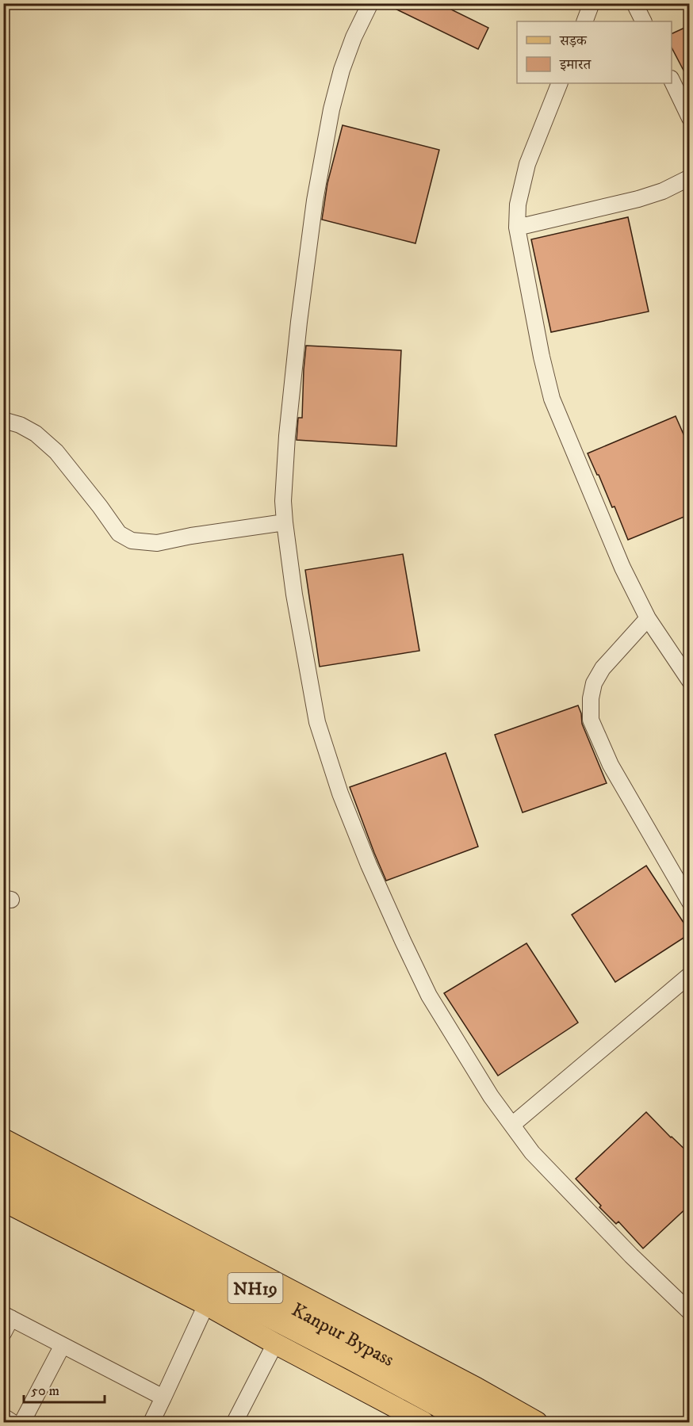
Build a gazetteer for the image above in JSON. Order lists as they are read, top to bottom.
{
  "streets": {
    "highway": ["NH19", "Kanpur Bypass"]
  },
  "legend": ["सड़क", "इमारत"],
  "scale_bar": "50 m"
}
